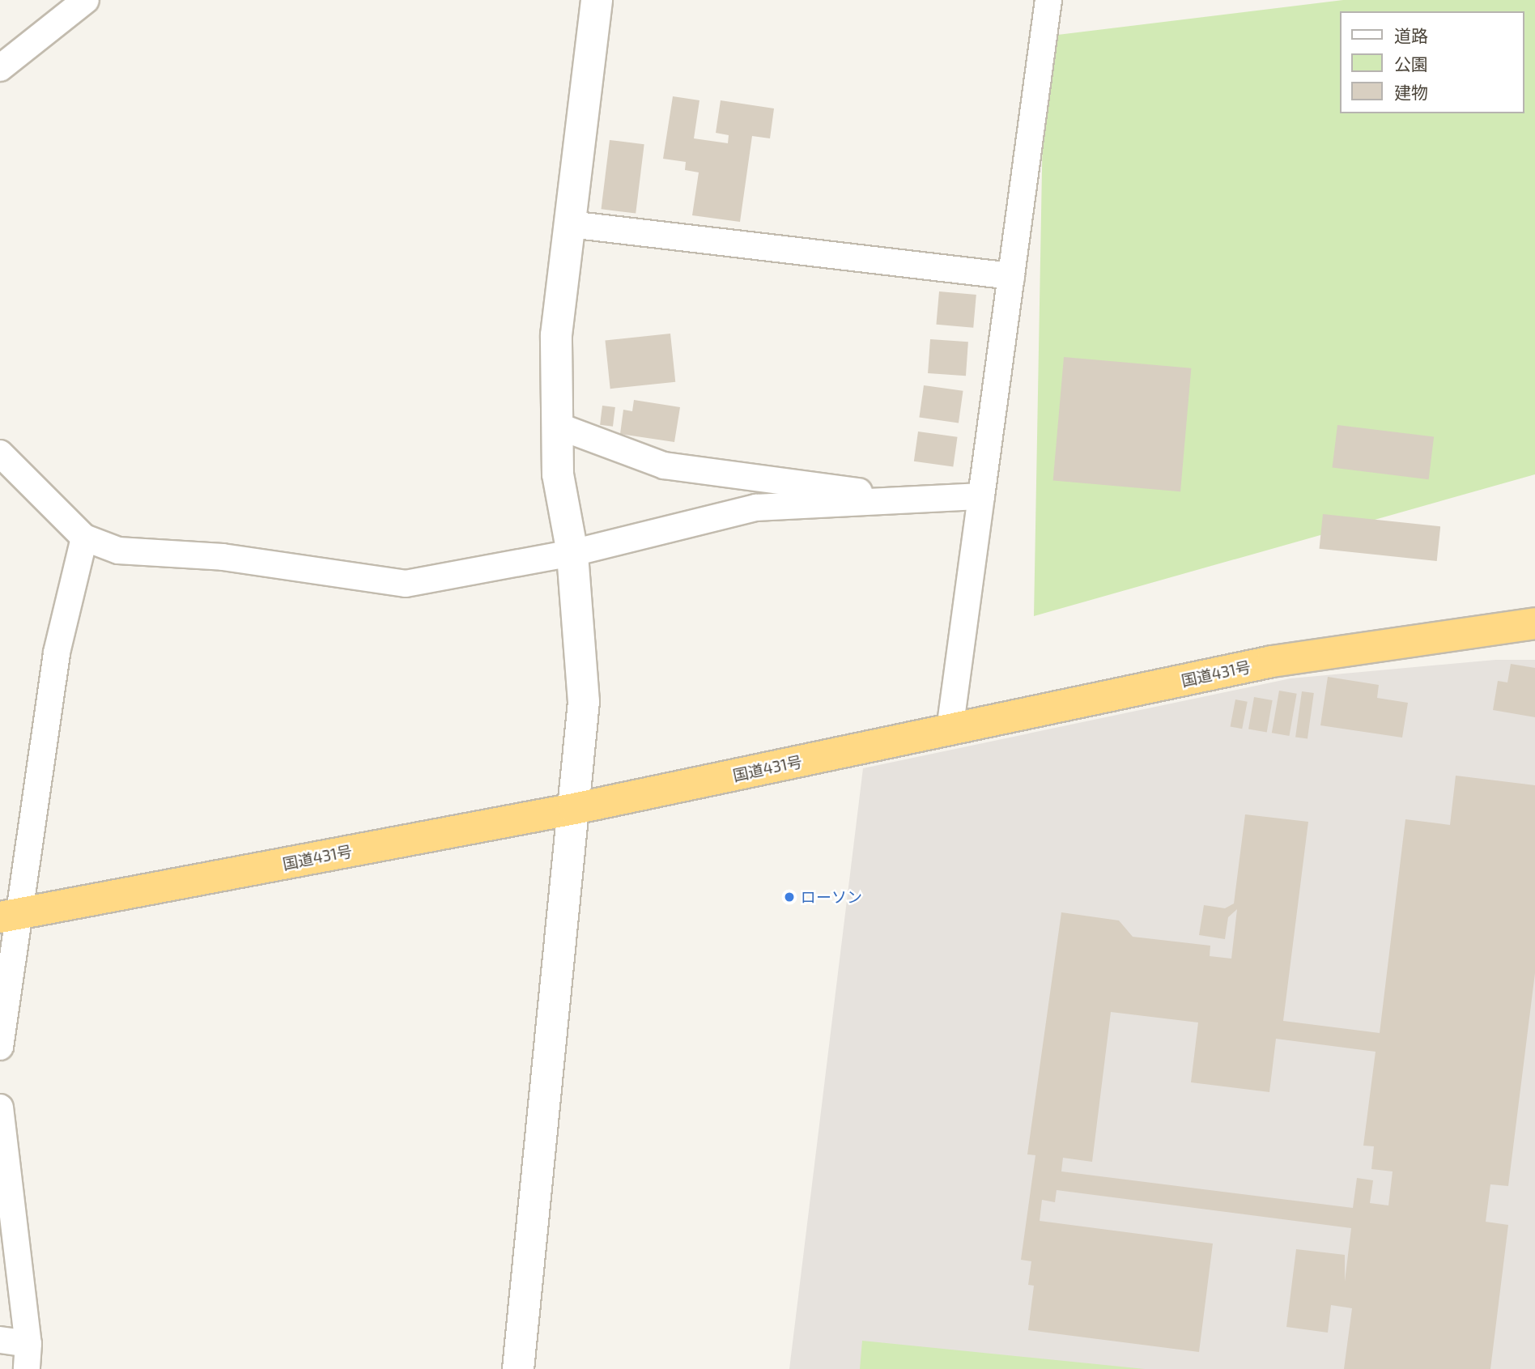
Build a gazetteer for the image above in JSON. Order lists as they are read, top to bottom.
{
  "streets": {
    "highway": ["国道431号"]
  },
  "places": ["ローソン"],
  "legend": ["道路", "公園", "建物"]
}
